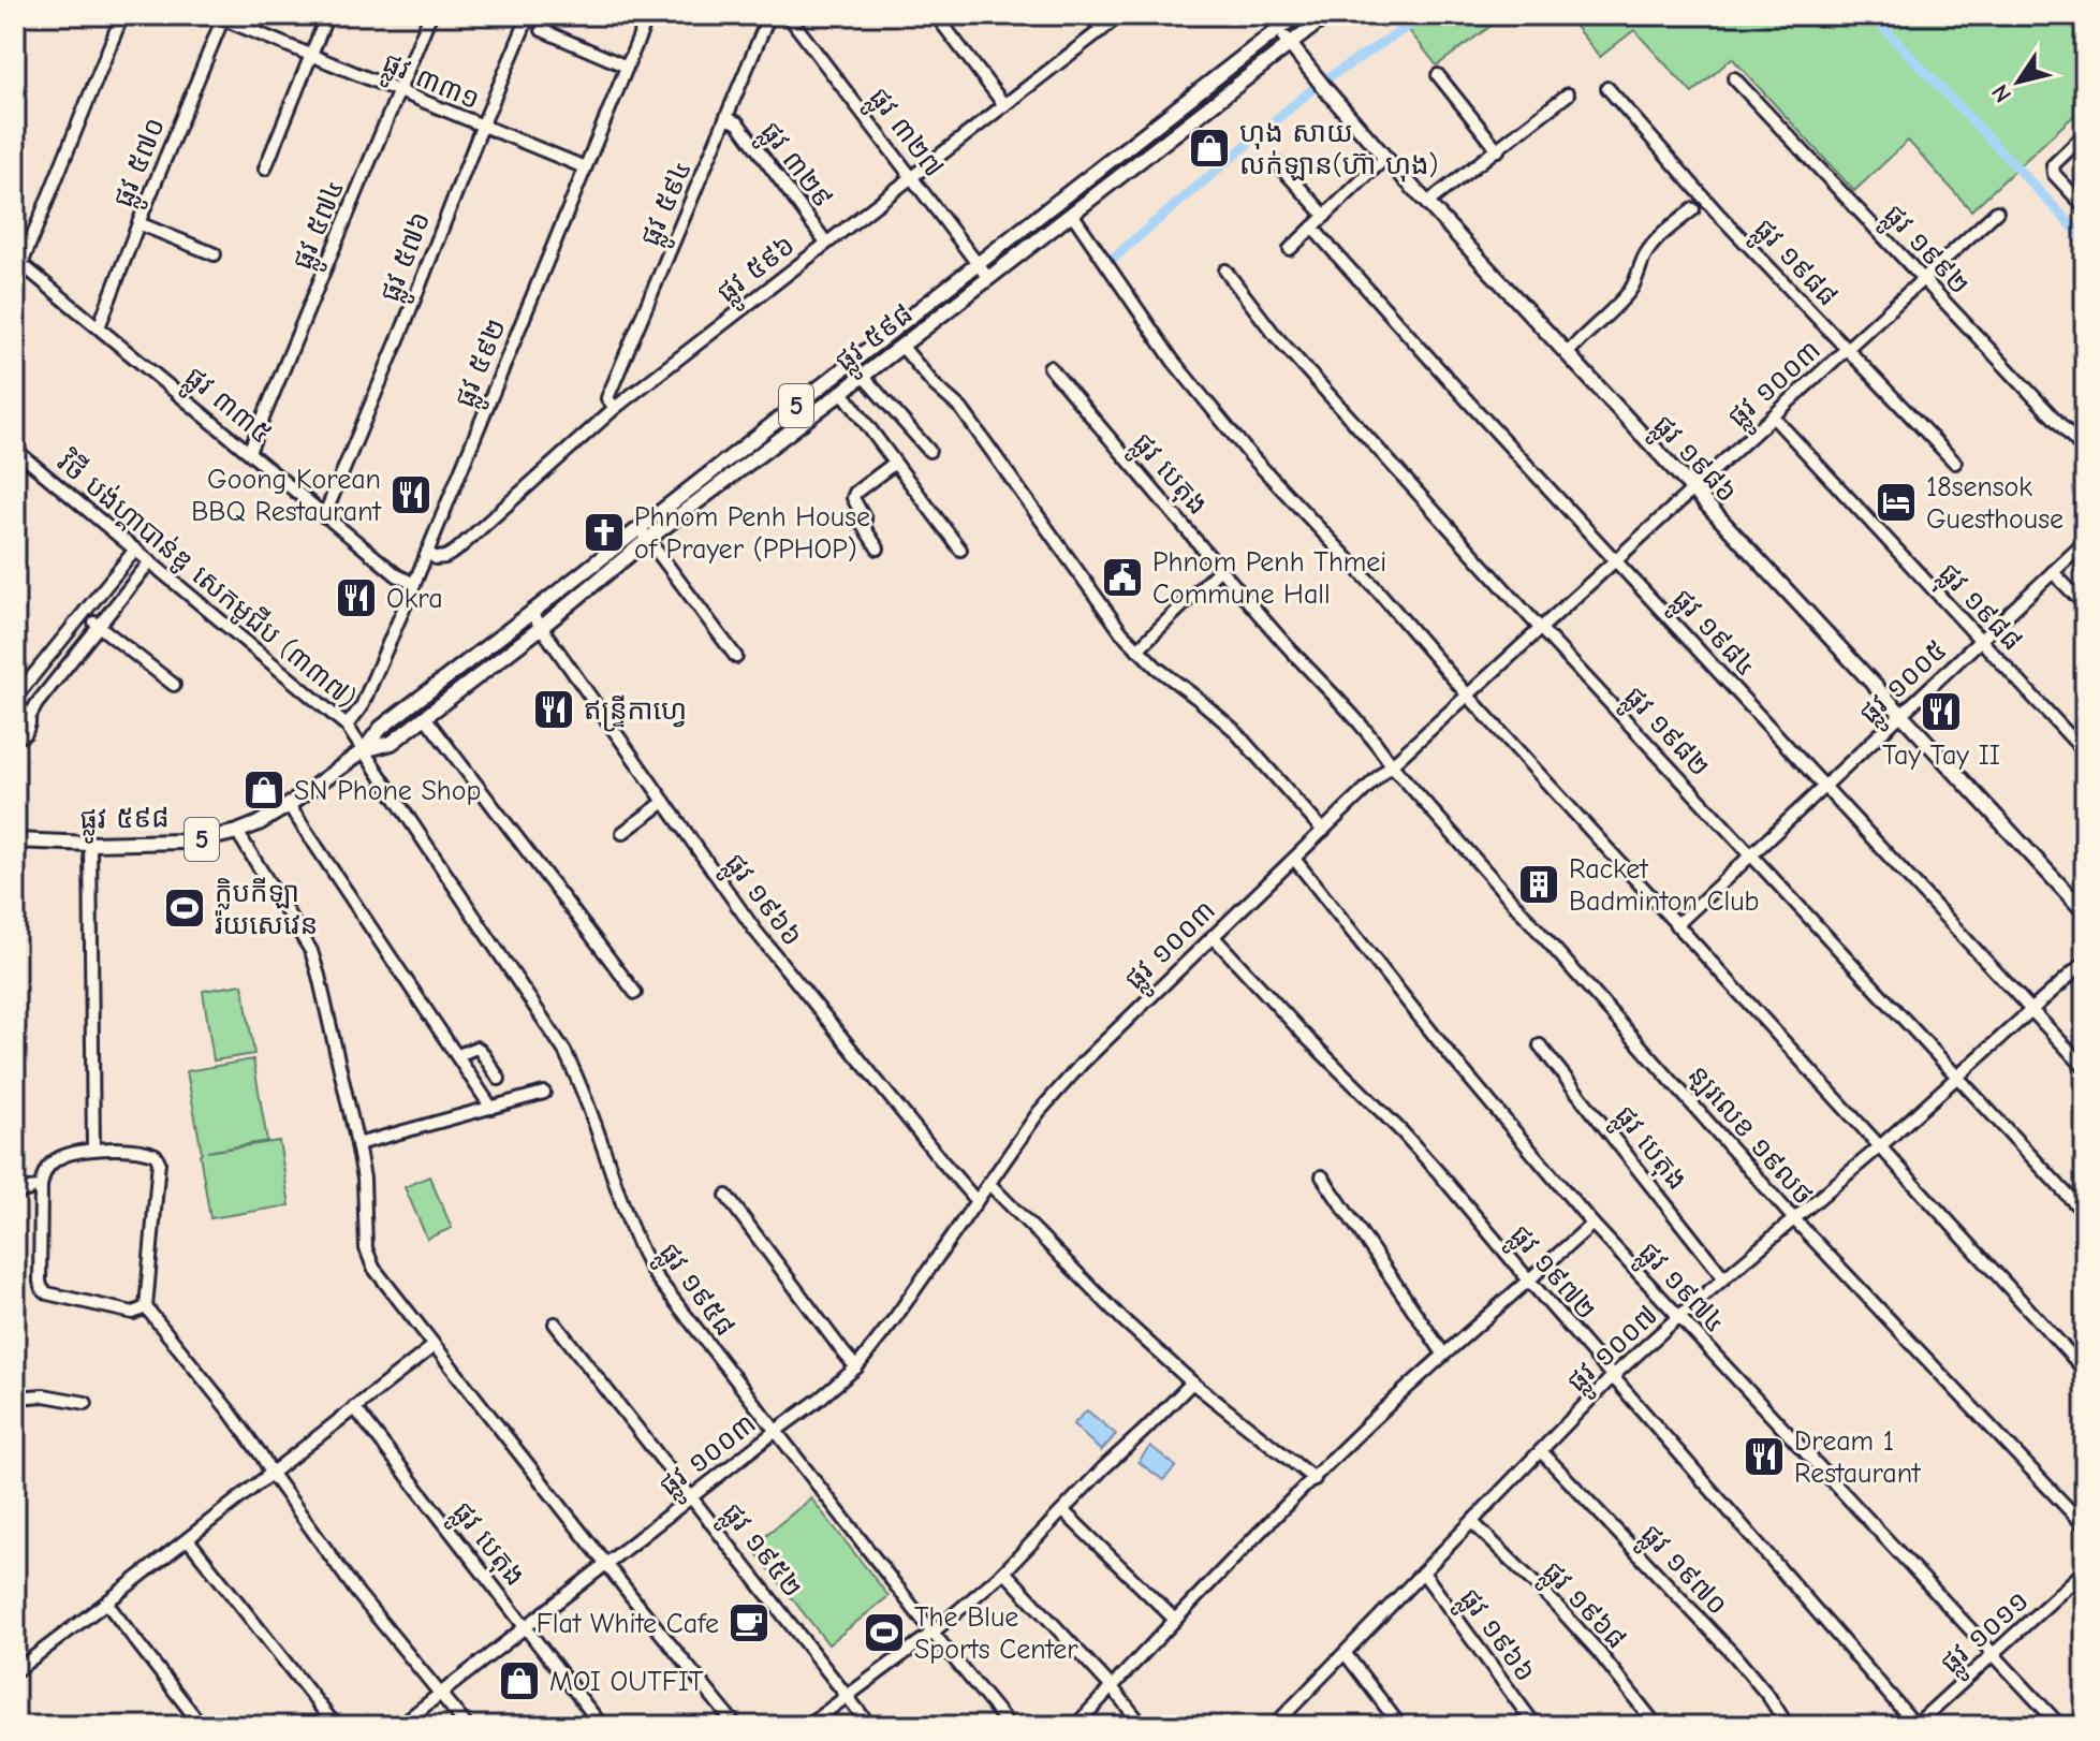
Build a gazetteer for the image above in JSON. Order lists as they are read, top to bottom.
{
  "streets": {
    "main road": ["ផ្លូវ ៥៩៨", "5", "ផ្លូវ ១៩៨៦"],
    "street": [
      "ផ្លូវ ៣៣១",
      "ផ្លូវ ៣២៧",
      "ផ្លូវ ៥៧០",
      "ផ្លូវ ៣២៩",
      "ផ្លូវ ៥៩៤",
      "ផ្លូវ ៥៧៤",
      "ផ្លូវ ១៩៩២",
      "ផ្លូវ ៥៧៦",
      "ផ្លូវ ១៩៨៨",
      "ផ្លូវ ៥៩៦",
      "ផ្លូវ ៥៩២",
      "ផ្លូវ ១០០៣",
      "ផ្លូវ ៣៣៥",
      "ផ្លូវ បេតុង",
      "វិថី បង់ហ្គាបាន់ឌូ សេកមូជីប (៣៣៧)",
      "ផ្លុវ ១៩៨៨",
      "ផ្លូវ ១៩៨៤",
      "ផ្លូវ ១០០៥",
      "ផ្លូវ ១៩៨២",
      "ផ្លូវ ១៩៦៦",
      "ន្ឡរលេខ ១៩លថ",
      "ផ្លូវ ១៩៧២",
      "ផ្លូវ ១៩៧៤",
      "ផ្លូវ ១៩៥៨",
      "ផ្លូវ ១០០៧",
      "ផ្លូវ ១៩៥២",
      "ផ្លូវ ១៩៧០",
      "ផ្លូវ ១៩៦៨",
      "ផ្លូវ ១០១១"
    ]
  },
  "crossings": [
    ["ផ្លូវ ៣៣១", "ផ្លូវ ៥៧០"],
    ["ផ្លូវ ៣៣១", "ផ្លូវ ៥៧៤"],
    ["ផ្លូវ ៣៣១", "ផ្លូវ ៥៧៦"],
    ["ផ្លូវ ៣៣១", "ផ្លូវ ៥៩២"],
    ["ផ្លូវ ៣២៧", "ផ្លូវ ៥៩៦"],
    ["ផ្លូវ ៣២៧", "ផ្លូវ ៥៩៨"],
    ["ផ្លូវ ៥៧០", "ផ្លូវ ៣៣៥"],
    ["ផ្លូវ ៣២៩", "ផ្លូវ ៥៩៤"],
    ["ផ្លូវ ៣២៩", "ផ្លូវ ៥៩៦"],
    ["ផ្លូវ ៥៩៤", "ផ្លូវ ៥៩៦"],
    ["ផ្លូវ ៥៧៤", "ផ្លូវ ៣៣៥"],
    ["ផ្លូវ ១៩៩២", "ផ្លូវ ១០០៣"],
    ["ផ្លូវ ៥៧៦", "ផ្លូវ ៣៣៥"],
    ["ផ្លូវ ១៩៨៨", "ផ្លូវ ១០០៣"],
    ["ផ្លូវ ៥៩៦", "ផ្លូវ ៥៩២"],
    ["ផ្លូវ ៥៩៨", "ផ្លូវ ១៩៨៦"],
    ["ផ្លូវ ៥៩៨", "វិថី បង់ហ្គាបាន់ឌូ សេកមូជីប (៣៣៧)"],
    ["ផ្លូវ ៥៩៨", "ផ្លូវ ១៩៦៦"],
    ["ផ្លូវ ៥៩៨", "ផ្លូវ ១៩៥៨"],
    ["ផ្លូវ ៥៩២", "ផ្លូវ ៣៣៥"],
    ["ផ្លូវ ៥៩២", "វិថី បង់ហ្គាបាន់ឌូ សេកមូជីប (៣៣៧)"],
    ["ផ្លូវ ១០០៣", "ផ្លូវ ១៩៨៦"],
    ["ផ្លូវ ១០០៣", "ផ្លូវ បេតុង"],
    ["ផ្លូវ ១០០៣", "ផ្លុវ ១៩៨៨"],
    ["ផ្លូវ ១០០៣", "ផ្លូវ ១៩៨៤"],
    ["ផ្លូវ ១០០៣", "ផ្លូវ ១៩៨២"],
    ["ផ្លូវ ១០០៣", "ផ្លូវ ១៩៦៦"],
    ["ផ្លូវ ១០០៣", "ន្ឡរលេខ ១៩លថ"],
    ["ផ្លូវ ១០០៣", "ផ្លូវ ១៩៧២"],
    ["ផ្លូវ ១០០៣", "ផ្លូវ ១៩៧៤"],
    ["ផ្លូវ ១០០៣", "ផ្លូវ ១៩៥៨"],
    ["ផ្លូវ ១០០៣", "ផ្លូវ ១៩៥២"],
    ["ផ្លូវ ១៩៨៦", "ផ្លូវ ១០០៥"],
    ["ផ្លូវ បេតុង", "ន្ឡរលេខ ១៩លថ"],
    ["ផ្លូវ បេតុង", "ផ្លូវ ១០០៧"],
    ["វិថី បង់ហ្គាបាន់ឌូ សេកមូជីប (៣៣៧)", "ផ្លូវ ១៩៥៨"],
    ["ផ្លុវ ១៩៨៨", "ផ្លូវ ១០០៥"],
    ["ផ្លូវ ១៩៨៤", "ផ្លូវ ១០០៥"],
    ["ផ្លូវ ១៩៨៤", "ផ្លូវ ១០០៧"],
    ["ផ្លូវ ១០០៥", "ផ្លូវ ១៩៨២"],
    ["ផ្លូវ ១៩៨២", "ផ្លូវ ១០០៧"],
    ["ផ្លូវ ១៩៦៦", "ផ្លូវ ១០០៧"],
    ["ន្ឡរលេខ ១៩លថ", "ផ្លូវ ១០០៧"],
    ["ផ្លូវ ១៩៧២", "ផ្លូវ ១០០៧"],
    ["ផ្លូវ ១៩៧២", "ផ្លូវ ១០១១"],
    ["ផ្លូវ ១៩៧៤", "ផ្លូវ ១០០៧"],
    ["ផ្លូវ ១៩៧៤", "ផ្លូវ ១០១១"],
    ["ផ្លូវ ១០០៧", "ផ្លូវ ១៩៧០"],
    ["ផ្លូវ ១០០៧", "ផ្លូវ ១៩៦៨"]
  ],
  "places": {
    "shop": ["ហុង សាយ លក់ឡាន(ហ៊ា ហុង)", "SN Phone Shop", "MOI OUTFIT"],
    "restaurant": [
      "Goong Korean BBQ Restaurant",
      "Okra",
      "ឥន្ទ្រីកាហ្វេ",
      "Tay Tay II",
      "Dream 1 Restaurant"
    ],
    "hotel": ["18sensok Guesthouse"],
    "church": ["Phnom Penh House of Prayer (PPHOP)"],
    "public building": ["Phnom Penh Thmei Commune Hall"],
    "building": ["Racket Badminton Club"],
    "sports": ["ក្លិបកីឡា រ៉យសេវេន", "The Blue Sports Center"],
    "cafe": ["Flat White Cafe"]
  },
  "north": "bottom left"
}
